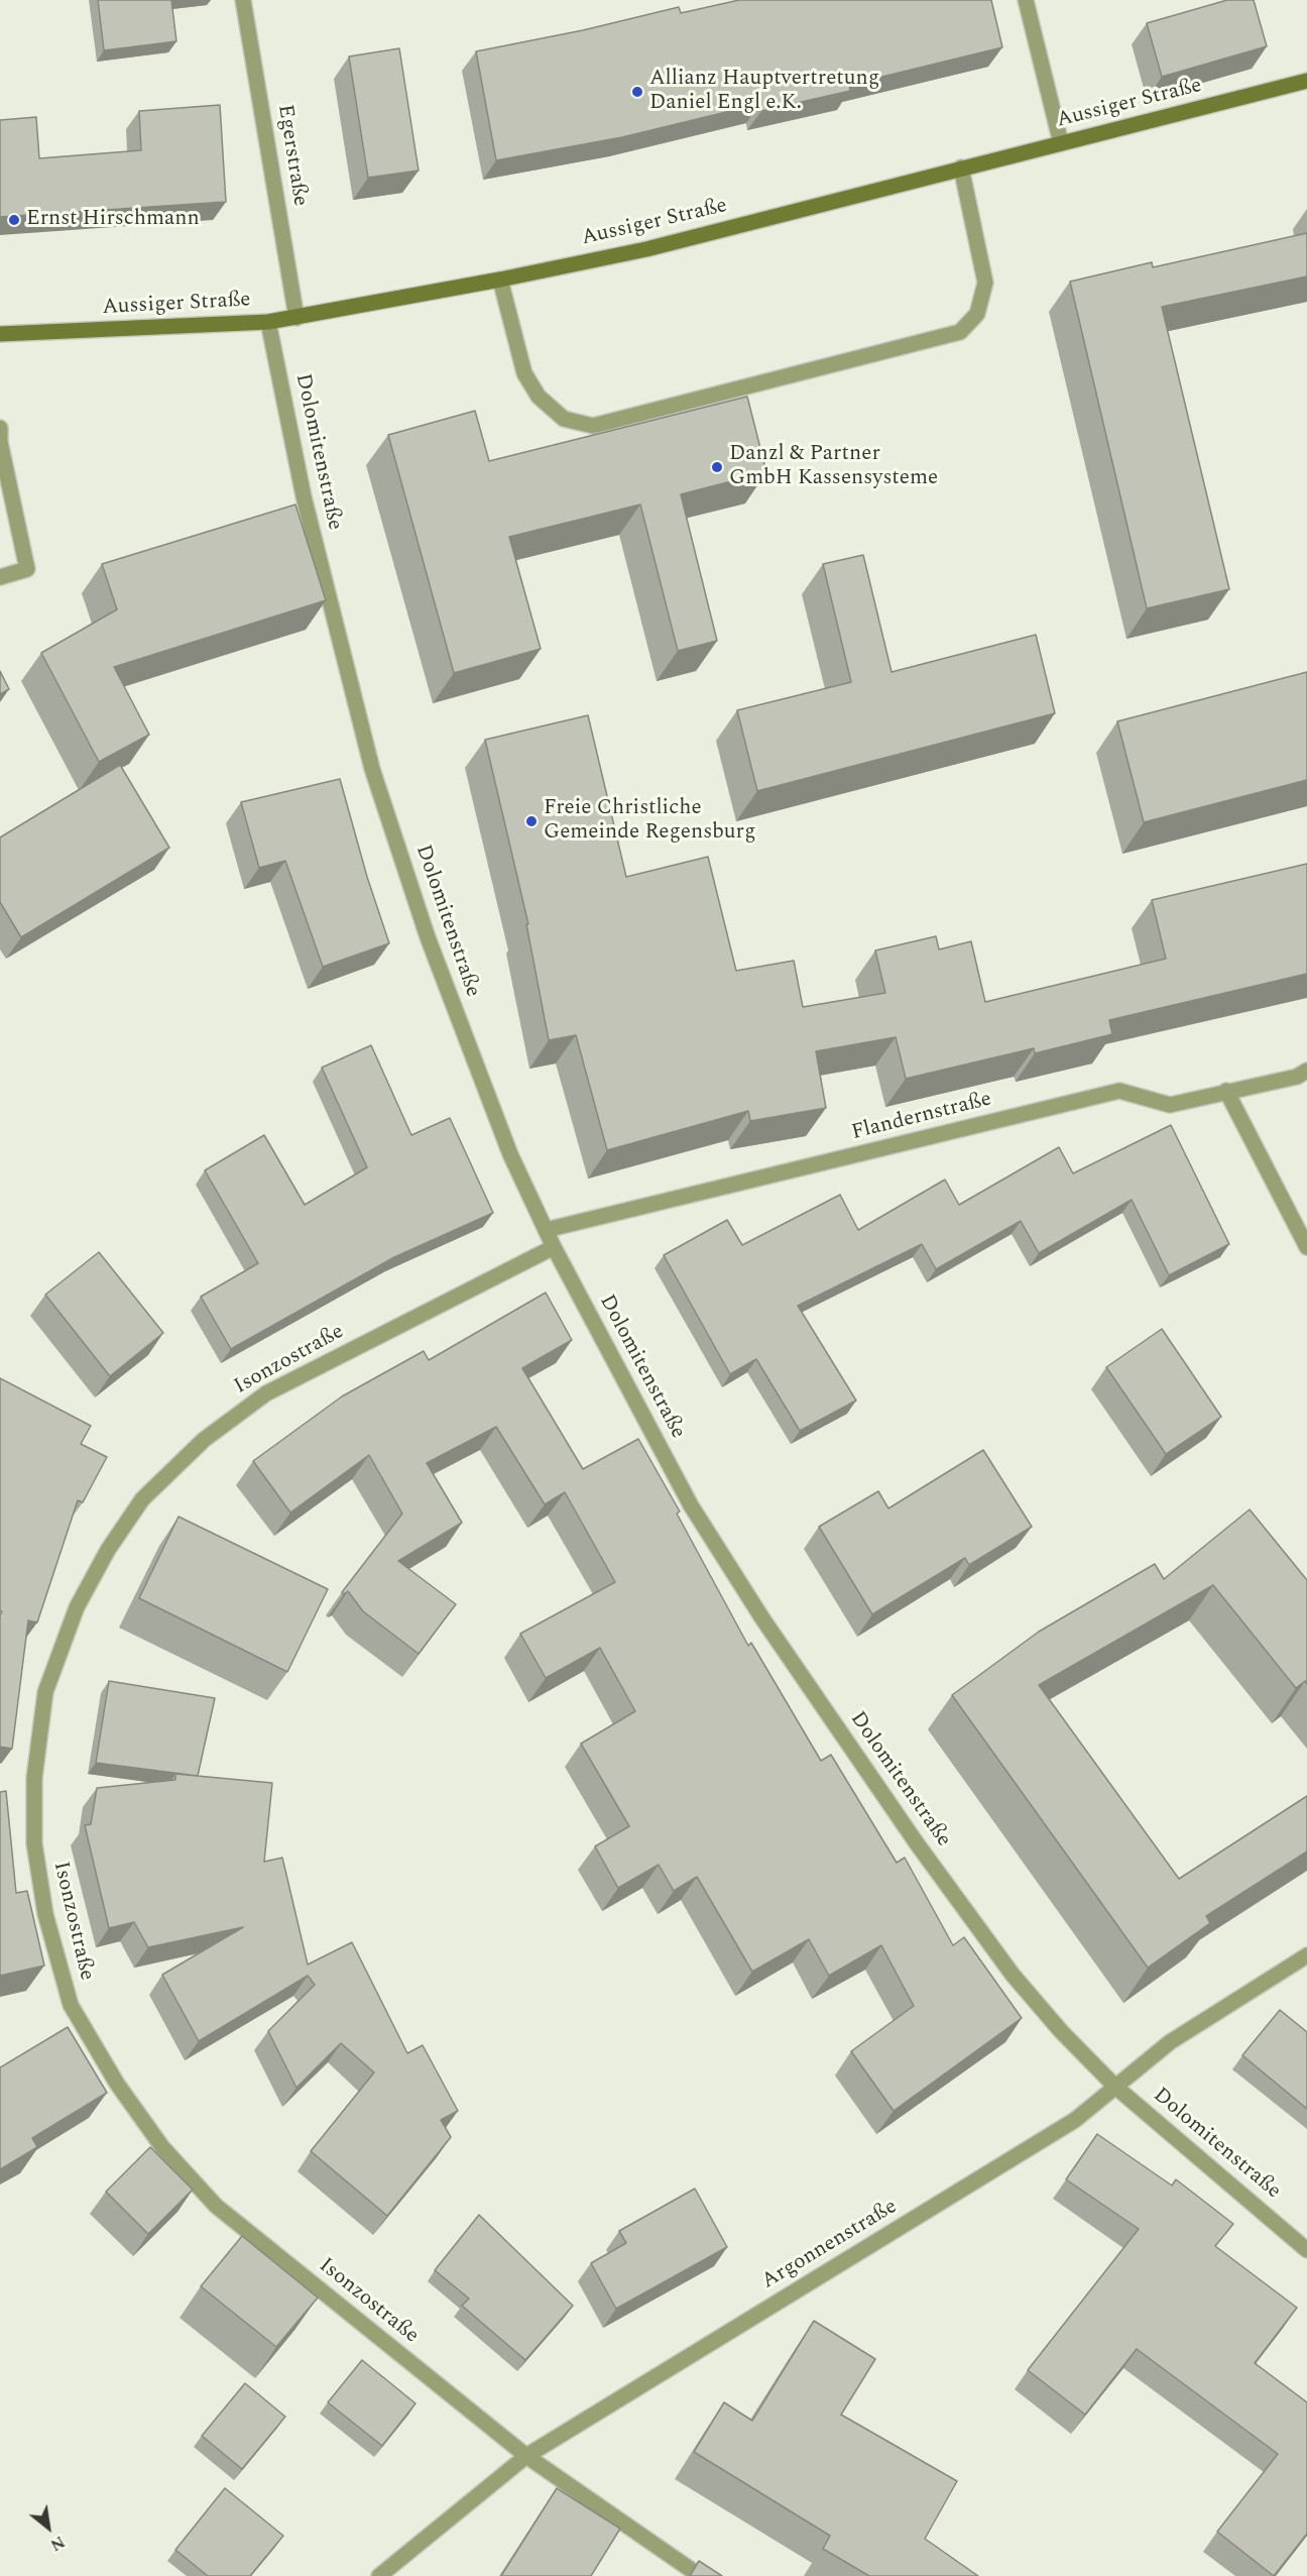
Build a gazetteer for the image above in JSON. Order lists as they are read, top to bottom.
{
  "streets": {
    "street": [
      "Aussiger Straße",
      "Egerstraße",
      "Dolomitenstraße",
      "Flandernstraße",
      "Isonzostraße",
      "Argonnenstraße"
    ]
  },
  "crossings": [
    ["Aussiger Straße", "Egerstraße"],
    ["Aussiger Straße", "Dolomitenstraße"],
    ["Dolomitenstraße", "Flandernstraße"],
    ["Dolomitenstraße", "Isonzostraße"],
    ["Dolomitenstraße", "Argonnenstraße"],
    ["Isonzostraße", "Argonnenstraße"]
  ],
  "places": [
    "Allianz Hauptvertretung Daniel Engl e.K.",
    "Ernst Hirschmann",
    "Danzl & Partner GmbH Kassensysteme",
    "Freie Christliche Gemeinde Regensburg"
  ],
  "north": "bottom right"
}
